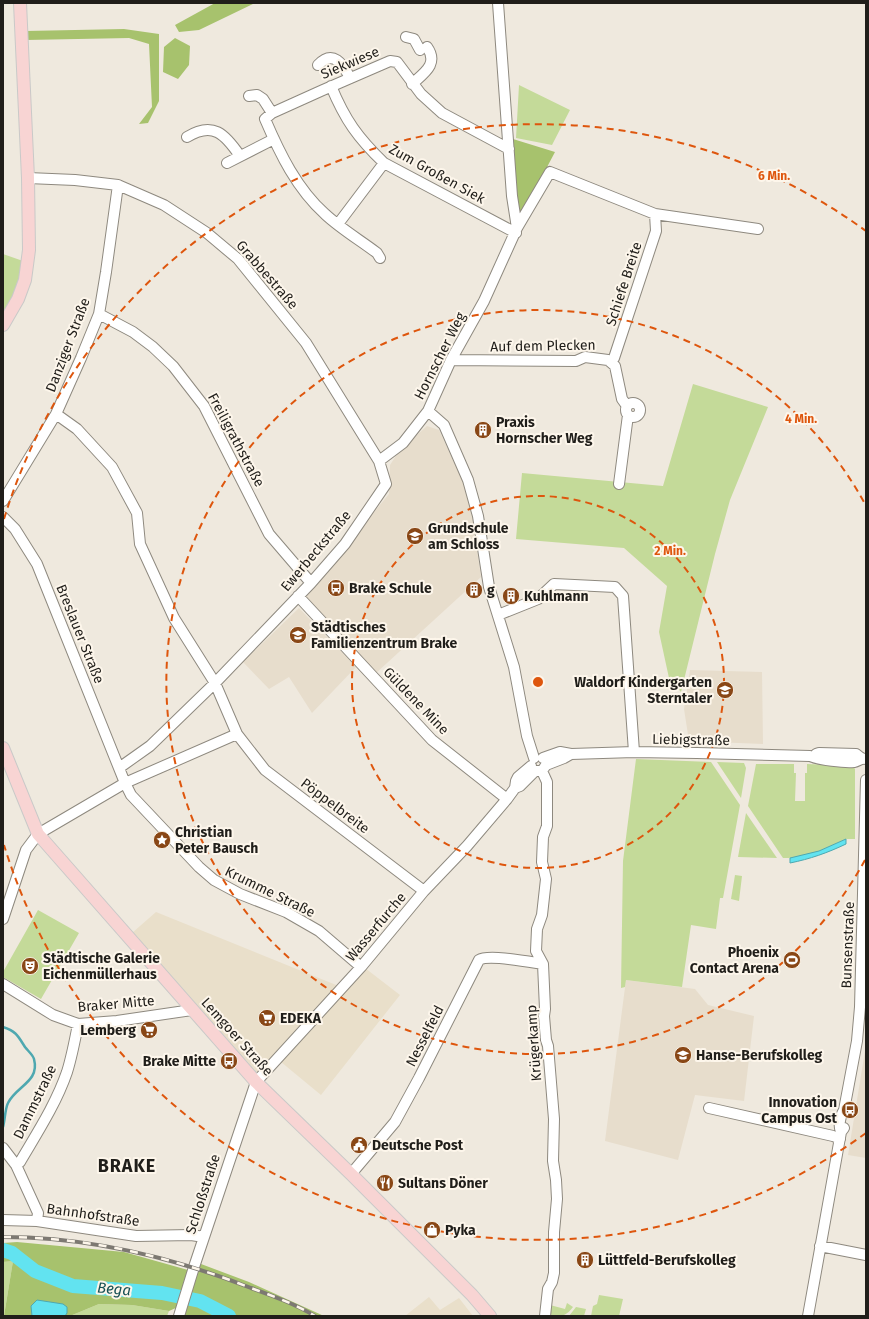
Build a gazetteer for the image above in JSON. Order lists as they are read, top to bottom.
{
  "streets": {
    "main road": ["Lemgoer Straße"],
    "street": [
      "Siekwiese",
      "Zum Großen Siek",
      "Grabbestraße",
      "Schiefe Breite",
      "Danziger Straße",
      "Auf dem Plecken",
      "Hornscher Weg",
      "Freiligrathstraße",
      "Ewerbeckstraße",
      "Breslauer Straße",
      "Güldene Mine",
      "Liebigstraße",
      "Pöppelbreite",
      "Krumme Straße",
      "Wasserfurche",
      "Bunsenstraße",
      "Braker Mitte",
      "Nesselfeld",
      "Krügerkamp",
      "Dammstraße",
      "Schloßstraße",
      "Bahnhofstraße"
    ]
  },
  "crossings": [
    ["Siekwiese", "Zum Großen Siek"],
    ["Zum Großen Siek", "Hornscher Weg"],
    ["Grabbestraße", "Danziger Straße"],
    ["Grabbestraße", "Ewerbeckstraße"],
    ["Schiefe Breite", "Auf dem Plecken"],
    ["Schiefe Breite", "Hornscher Weg"],
    ["Danziger Straße", "Freiligrathstraße"],
    ["Auf dem Plecken", "Hornscher Weg"],
    ["Hornscher Weg", "Liebigstraße"],
    ["Hornscher Weg", "Wasserfurche"],
    ["Hornscher Weg", "Krügerkamp"],
    ["Freiligrathstraße", "Ewerbeckstraße"],
    ["Ewerbeckstraße", "Breslauer Straße"],
    ["Ewerbeckstraße", "Güldene Mine"],
    ["Güldene Mine", "Wasserfurche"],
    ["Liebigstraße", "Wasserfurche"],
    ["Liebigstraße", "Krügerkamp"],
    ["Pöppelbreite", "Wasserfurche"],
    ["Krumme Straße", "Wasserfurche"],
    ["Wasserfurche", "Lemgoer Straße"],
    ["Wasserfurche", "Krügerkamp"],
    ["Wasserfurche", "Schloßstraße"],
    ["Braker Mitte", "Lemgoer Straße"],
    ["Braker Mitte", "Dammstraße"],
    ["Nesselfeld", "Lemgoer Straße"],
    ["Nesselfeld", "Krügerkamp"],
    ["Lemgoer Straße", "Schloßstraße"],
    ["Dammstraße", "Bahnhofstraße"],
    ["Schloßstraße", "Bahnhofstraße"]
  ],
  "districts": ["BRAKE"],
  "water": ["Bega"],
  "places": {
    "building": [
      "Praxis Hornscher Weg",
      "g",
      "Kuhlmann",
      "Lüttfeld-Berufskolleg"
    ],
    "school or university": [
      "Grundschule am Schloss",
      "Städtisches Familienzentrum Brake",
      "Waldorf Kindergarten Sterntaler",
      "Hanse-Berufskolleg"
    ],
    "bus stop": ["Brake Schule", "Brake Mitte", "Innovation Campus Ost"],
    "place": ["Christian Peter Bausch"],
    "sports": ["Phoenix Contact Arena"],
    "theatre": ["Städtische Galerie Eichenmüllerhaus"],
    "supermarket": ["EDEKA", "Lemberg"],
    "public building": ["Deutsche Post"],
    "restaurant": ["Sultans Döner"],
    "shop": ["Pyka"]
  },
  "rings": ["6 Min.", "4 Min.", "2 Min."]
}
